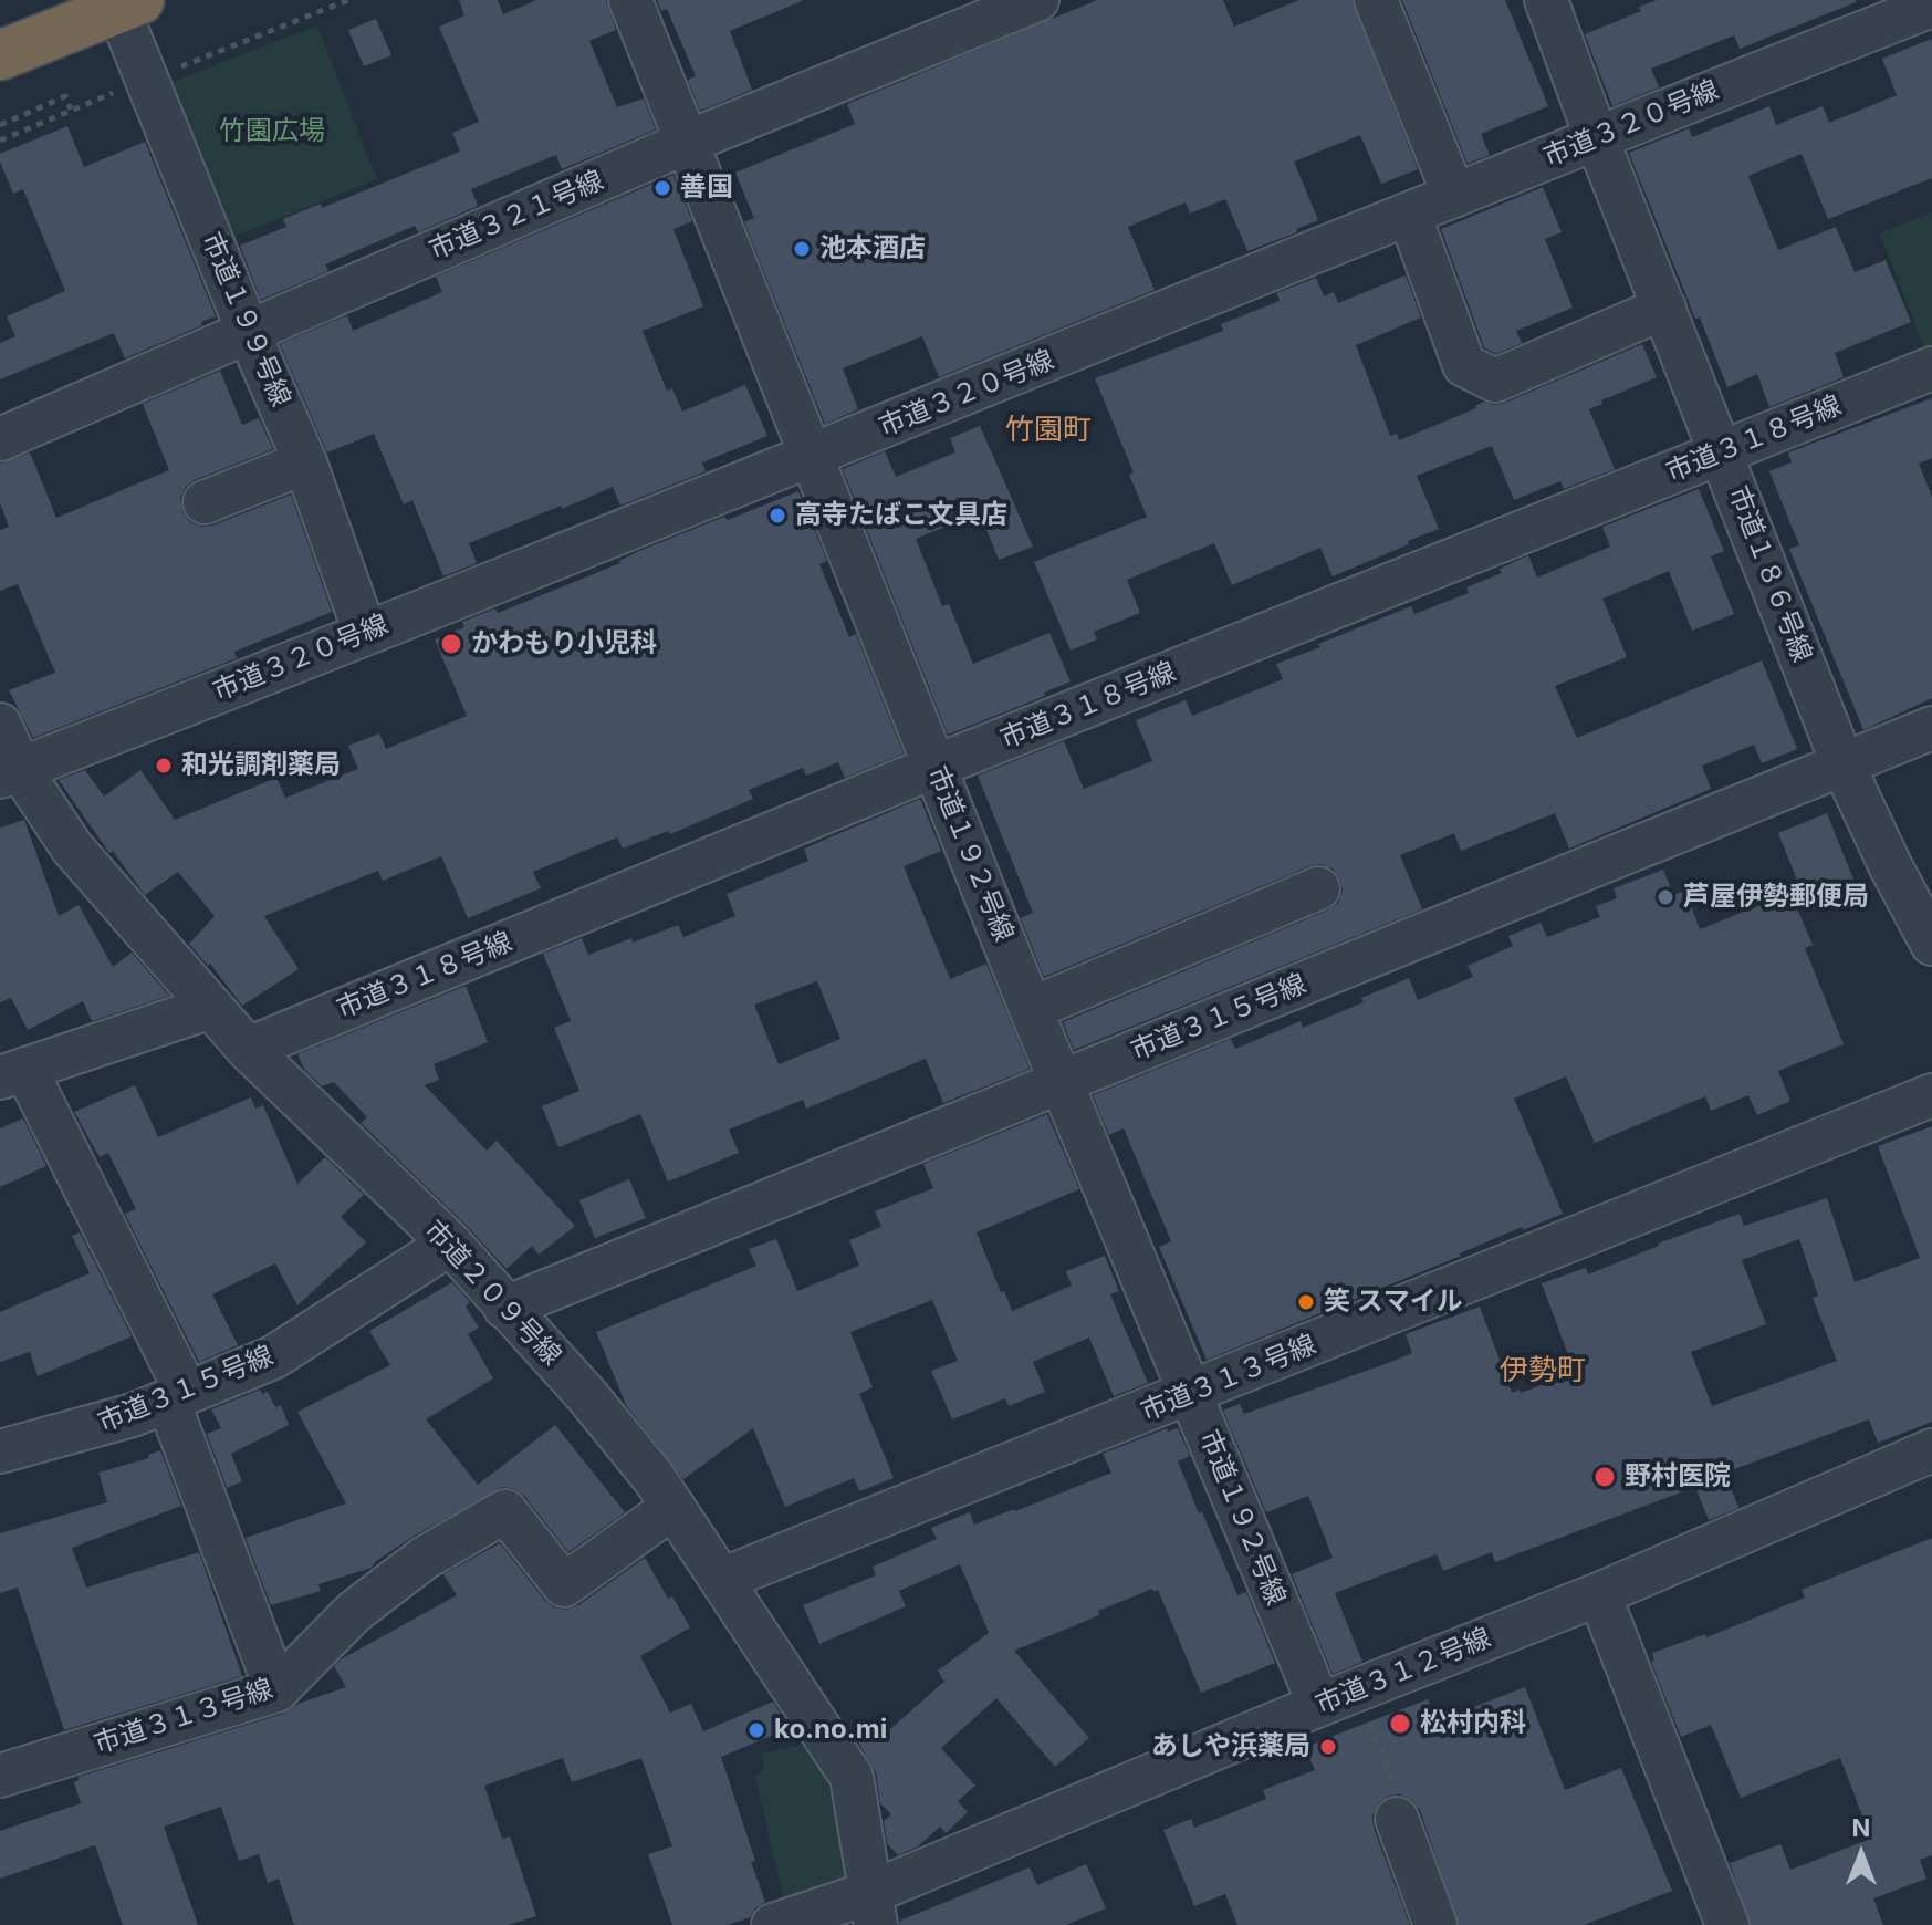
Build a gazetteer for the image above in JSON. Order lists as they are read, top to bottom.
{
  "streets": {
    "street": [
      "市道３２０号線",
      "市道３２１号線",
      "市道１９９号線",
      "市道３１８号線",
      "市道１８６号線",
      "市道１９２号線",
      "市道３１５号線",
      "市道２０９号線",
      "市道３１３号線",
      "市道３１２号線"
    ]
  },
  "crossings": [
    ["市道３２０号線", "市道１９９号線"],
    ["市道３２０号線", "市道１８６号線"],
    ["市道３２０号線", "市道１９２号線"],
    ["市道３２０号線", "市道２０９号線"],
    ["市道３２１号線", "市道１９９号線"],
    ["市道３２１号線", "市道１９２号線"],
    ["市道３１８号線", "市道１８６号線"],
    ["市道３１８号線", "市道１９２号線"],
    ["市道３１８号線", "市道２０９号線"],
    ["市道１８６号線", "市道３１５号線"],
    ["市道１９２号線", "市道３１５号線"],
    ["市道１９２号線", "市道３１３号線"],
    ["市道１９２号線", "市道３１２号線"],
    ["市道３１５号線", "市道２０９号線"],
    ["市道２０９号線", "市道３１３号線"],
    ["市道２０９号線", "市道３１２号線"]
  ],
  "districts": ["竹園町", "伊勢町"],
  "parks": ["竹園広場"],
  "places": [
    "善国",
    "池本酒店",
    "高寺たばこ文具店",
    "かわもり小児科",
    "和光調剤薬局",
    "芦屋伊勢郵便局",
    "笑 スマイル",
    "野村医院",
    "松村内科",
    "ko.no.mi",
    "あしや浜薬局"
  ],
  "north": "top"
}
